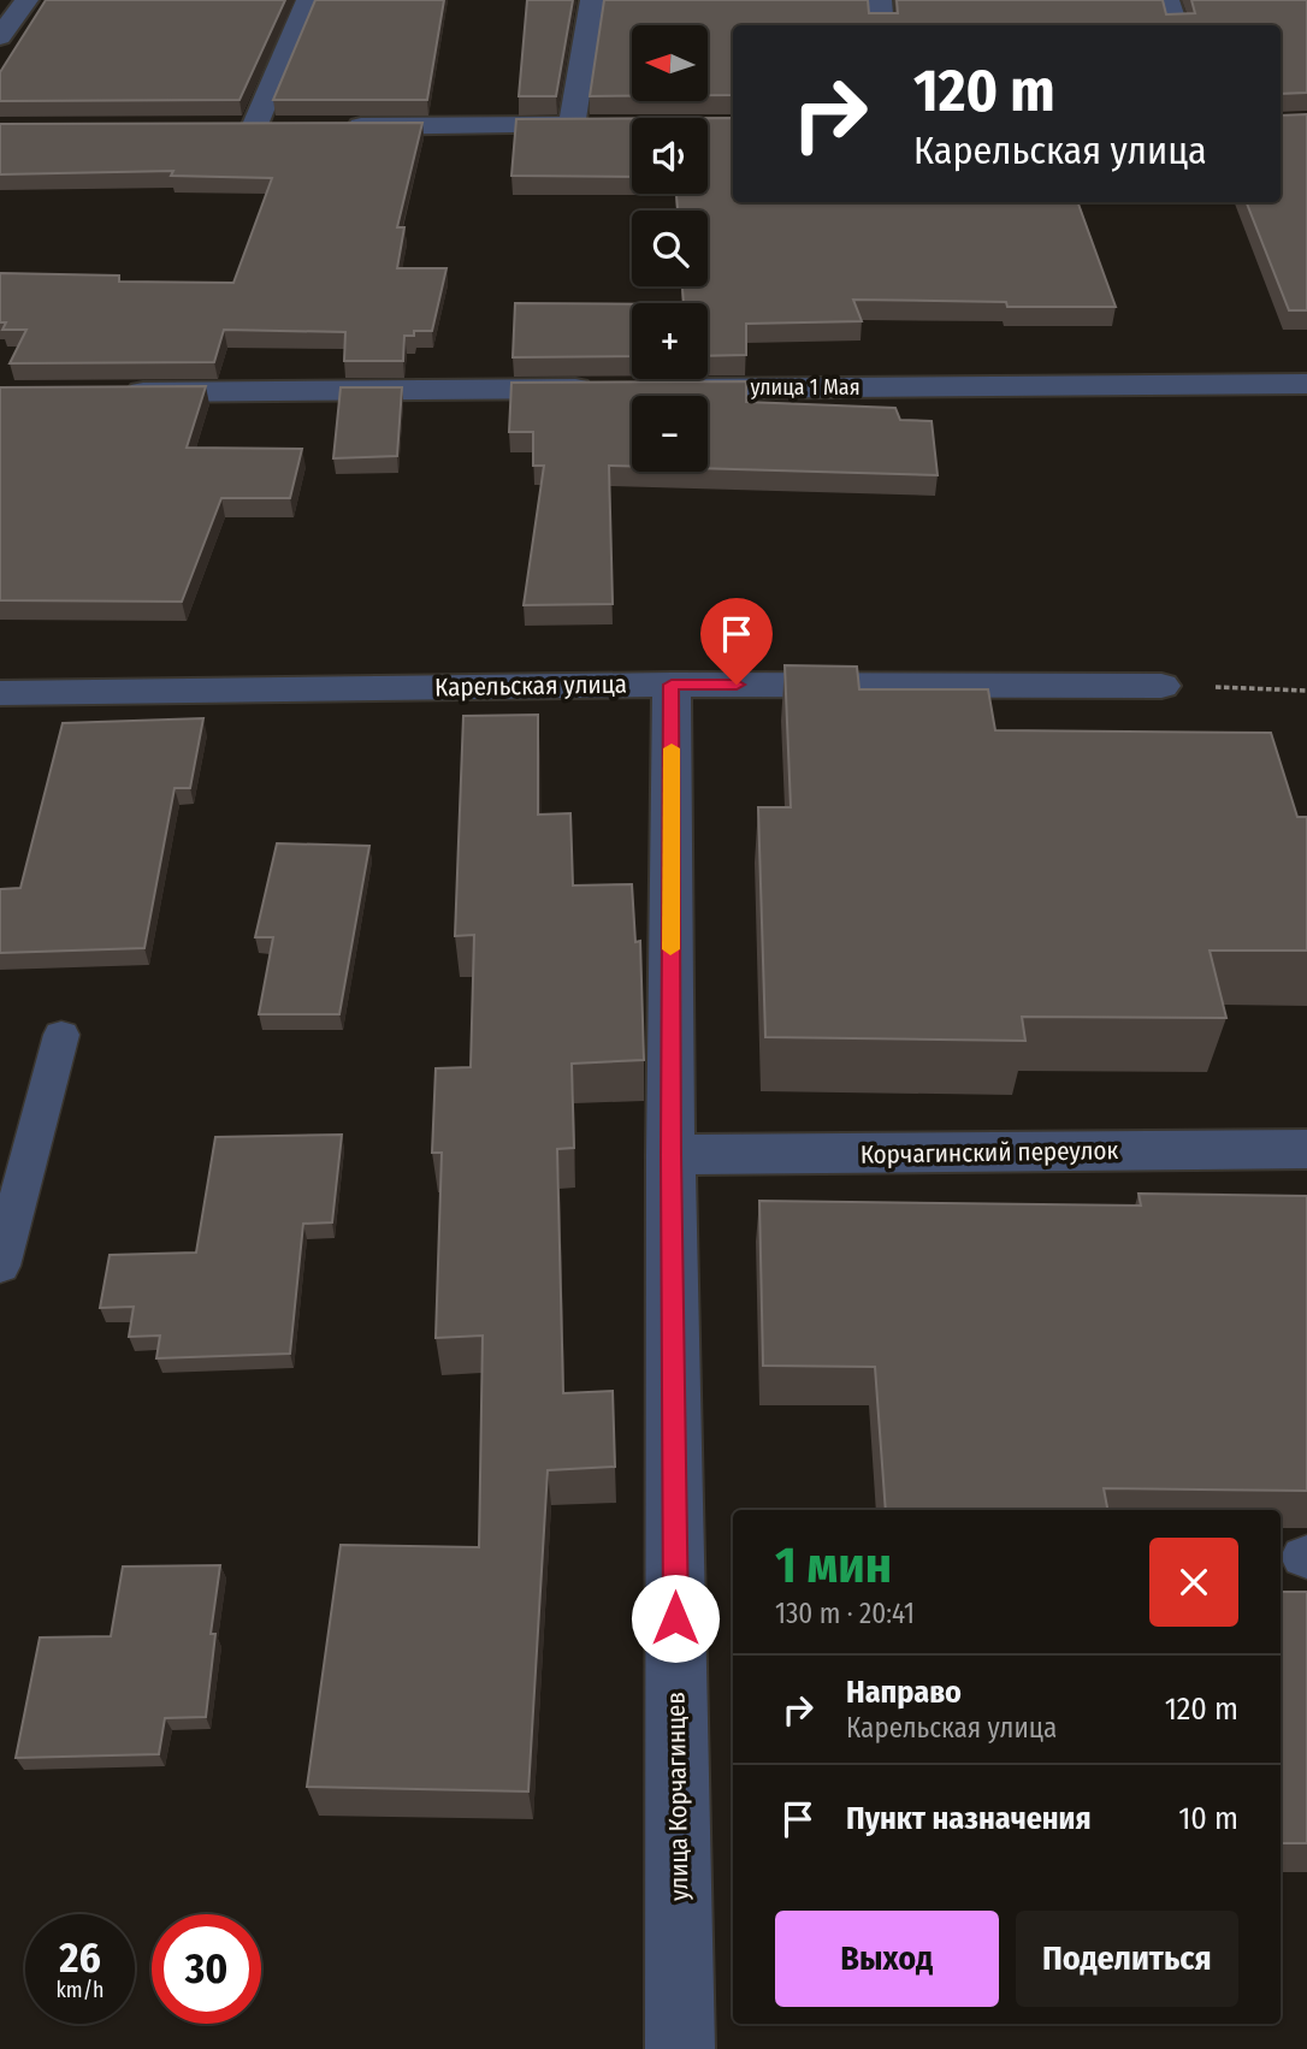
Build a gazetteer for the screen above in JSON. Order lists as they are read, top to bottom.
{
  "streets": {
    "street": [
      "улица 1 Мая",
      "Карельская улица",
      "Корчагинский переулок",
      "улица Корчагинцев"
    ]
  },
  "crossings": [
    ["Карельская улица", "улица Корчагинцев"],
    ["Корчагинский переулок", "улица Корчагинцев"]
  ],
  "north": "left",
  "page": {
    "map_buttons": ["+", "−"],
    "turn": ["120 m", "Карельская улица"],
    "heading": ["1 мин", "130 m · 20:41"],
    "list": [
      {
        "name": "Направо",
        "note": "Карельская улица",
        "value": "120 m"
      },
      {
        "name": "Пункт назначения",
        "value": "10 m"
      }
    ],
    "buttons": ["Выход", "Поделиться"],
    "speed": "26 km/h",
    "limit": "30"
  }
}
